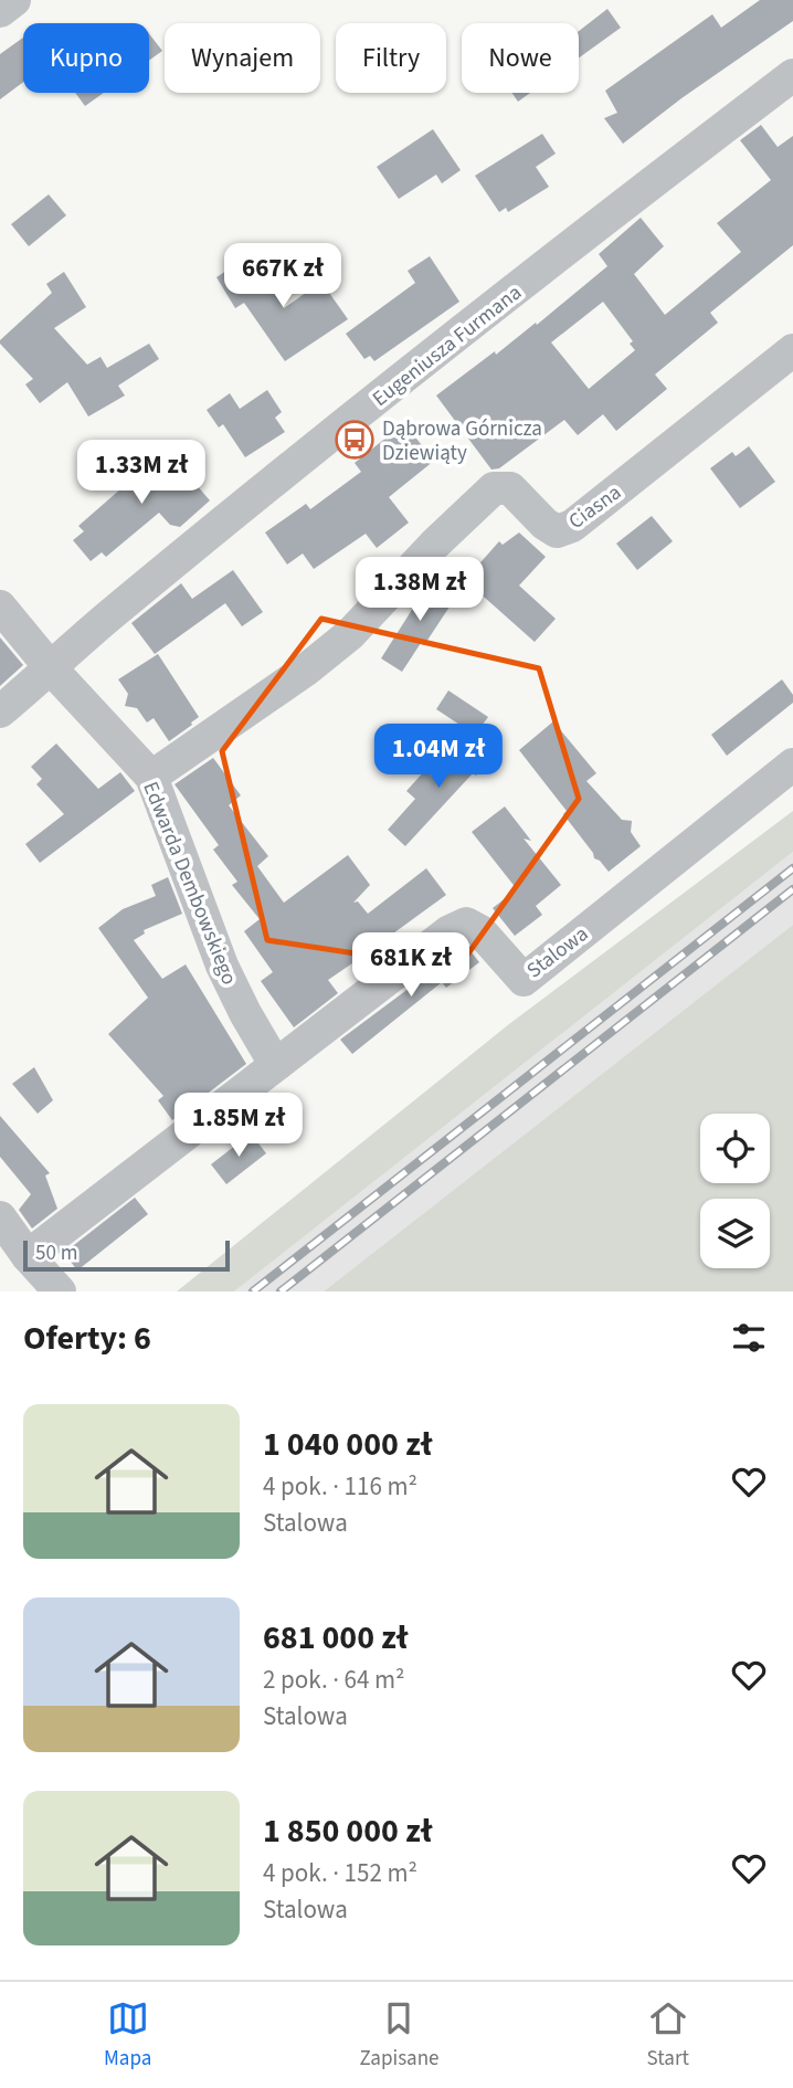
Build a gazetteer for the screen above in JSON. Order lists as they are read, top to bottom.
{
  "streets": {
    "street": [
      "Eugeniusza Furmana",
      "Ciasna",
      "Edwarda Dembowskiego",
      "Stalowa"
    ]
  },
  "crossings": [
    ["Eugeniusza Furmana", "Edwarda Dembowskiego"],
    ["Ciasna", "Edwarda Dembowskiego"],
    ["Edwarda Dembowskiego", "Stalowa"]
  ],
  "places": {
    "bus stop": ["Dąbrowa Górnicza Dziewiąty"]
  },
  "scale_bar": "50 m",
  "page": {
    "chip": [
      "Kupno",
      "Wynajem",
      "Filtry",
      "Nowe"
    ],
    "price": [
      "667K zł",
      "1.33M zł",
      "1.38M zł",
      "1.04M zł",
      "681K zł",
      "1.85M zł"
    ],
    "scale": "50 m",
    "heading": "Oferty: 6",
    "list": [
      {
        "name": "1 040 000 zł",
        "note": "4 pok. · 116 m² · Stalowa"
      },
      {
        "name": "681 000 zł",
        "note": "2 pok. · 64 m² · Stalowa"
      },
      {
        "name": "1 850 000 zł",
        "note": "4 pok. · 152 m² · Stalowa"
      }
    ],
    "tabs": ["Mapa", "Zapisane", "Start"]
  }
}
